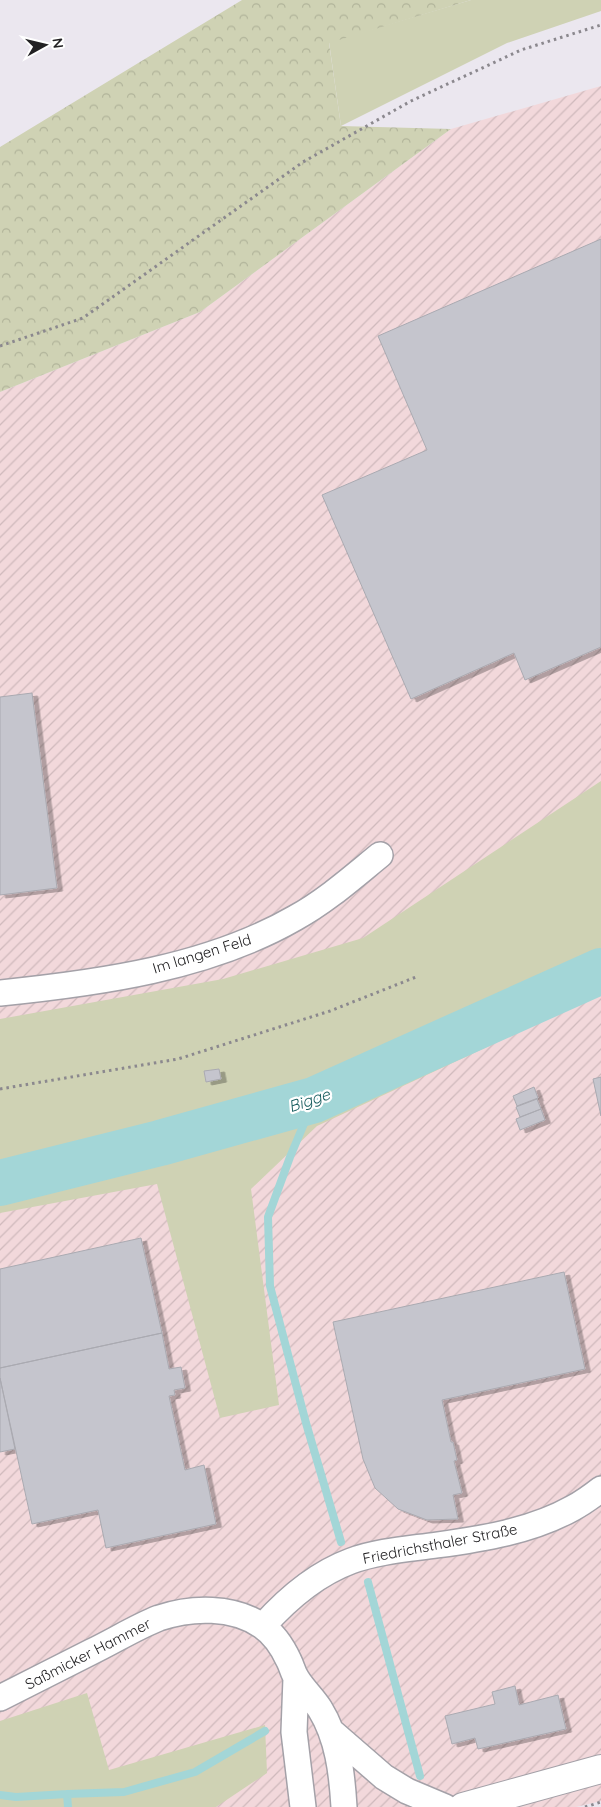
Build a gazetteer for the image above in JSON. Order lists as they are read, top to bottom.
{
  "streets": {
    "street": ["Im langen Feld", "Friedrichsthaler Straße", "Saßmicker Hammer"]
  },
  "crossings": [
    ["Friedrichsthaler Straße", "Saßmicker Hammer"]
  ],
  "water": ["Bigge"],
  "north": "right"
}
